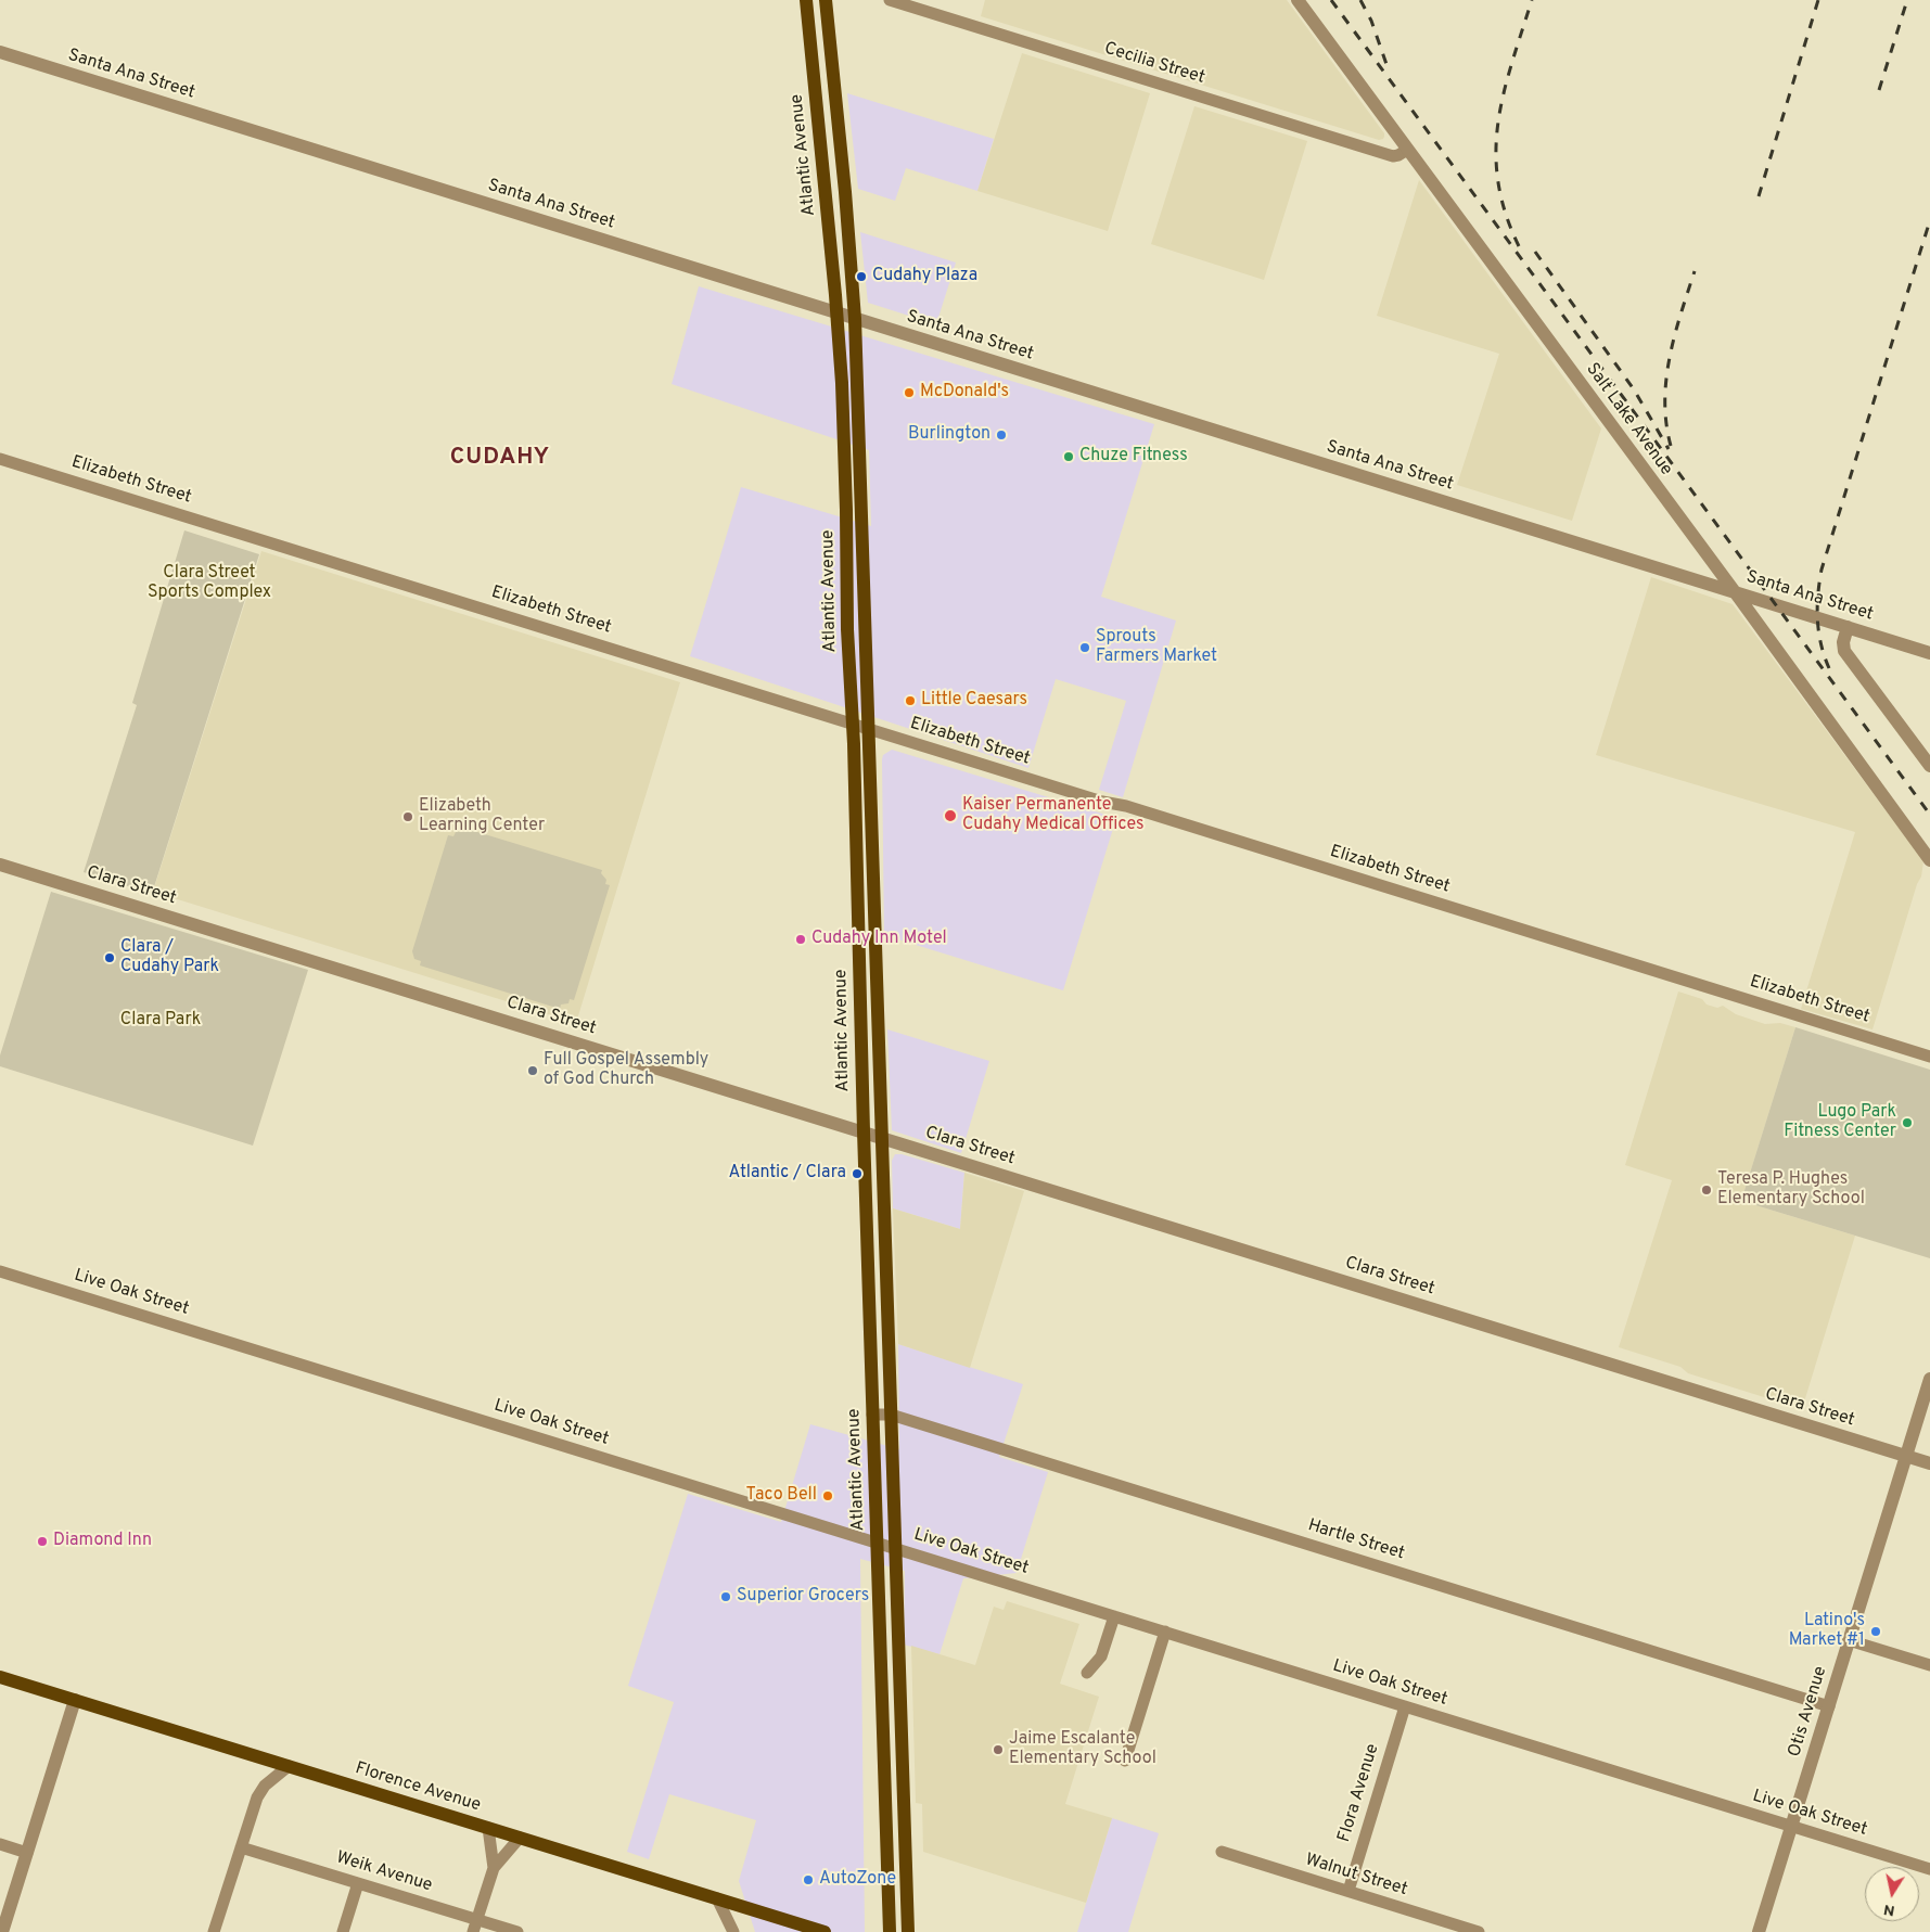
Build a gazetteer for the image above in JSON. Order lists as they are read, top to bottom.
{
  "streets": {
    "main road": ["Atlantic Avenue", "Florence Avenue"],
    "street": [
      "Cecilia Street",
      "Santa Ana Street",
      "Salt Lake Avenue",
      "Elizabeth Street",
      "Clara Street",
      "Live Oak Street",
      "Hartle Street",
      "Otis Avenue",
      "Flora Avenue",
      "Weik Avenue",
      "Walnut Street"
    ]
  },
  "crossings": [
    ["Cecilia Street", "Salt Lake Avenue"],
    ["Santa Ana Street", "Atlantic Avenue"],
    ["Santa Ana Street", "Salt Lake Avenue"],
    ["Atlantic Avenue", "Elizabeth Street"],
    ["Atlantic Avenue", "Clara Street"],
    ["Atlantic Avenue", "Live Oak Street"],
    ["Atlantic Avenue", "Hartle Street"],
    ["Clara Street", "Otis Avenue"],
    ["Live Oak Street", "Otis Avenue"],
    ["Live Oak Street", "Flora Avenue"],
    ["Hartle Street", "Otis Avenue"],
    ["Flora Avenue", "Walnut Street"]
  ],
  "districts": ["CUDAHY"],
  "parks": ["Clara Street Sports Complex", "Clara Park"],
  "places": [
    "Cudahy Plaza",
    "McDonald's",
    "Burlington",
    "Chuze Fitness",
    "Sprouts Farmers Market",
    "Little Caesars",
    "Kaiser Permanente Cudahy Medical Offices",
    "Elizabeth Learning Center",
    "Cudahy Inn Motel",
    "Clara / Cudahy Park",
    "Full Gospel Assembly of God Church",
    "Lugo Park Fitness Center",
    "Atlantic / Clara",
    "Teresa P. Hughes Elementary School",
    "Taco Bell",
    "Diamond Inn",
    "Superior Grocers",
    "Latino's Market #1",
    "Jaime Escalante Elementary School",
    "AutoZone"
  ],
  "north": "bottom"
}
